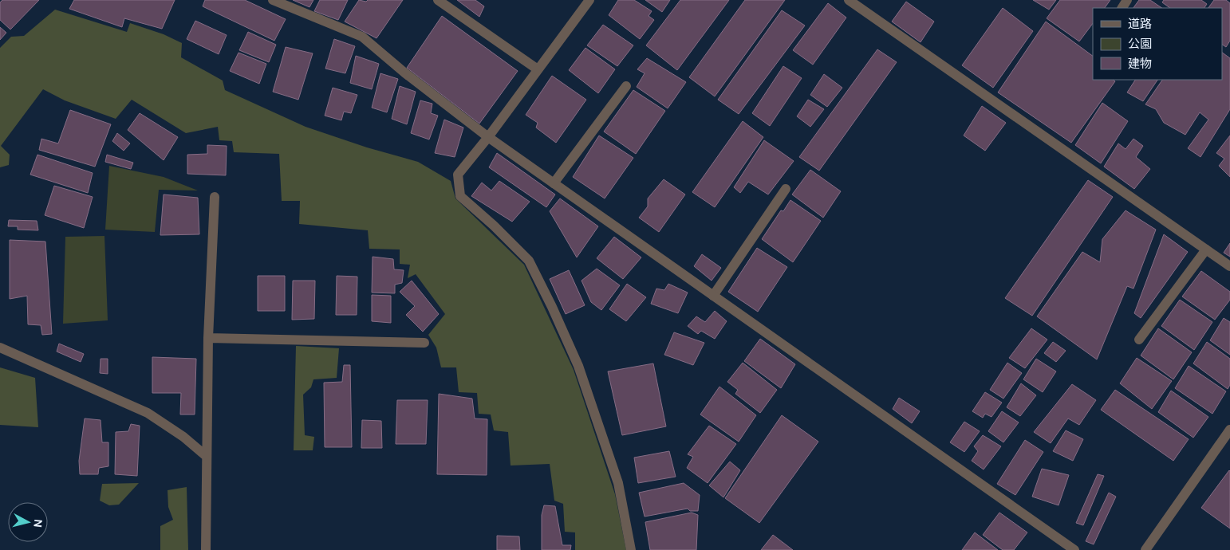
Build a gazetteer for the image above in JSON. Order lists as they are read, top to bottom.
{
  "legend": ["道路", "公園", "建物"],
  "north": "right"
}
